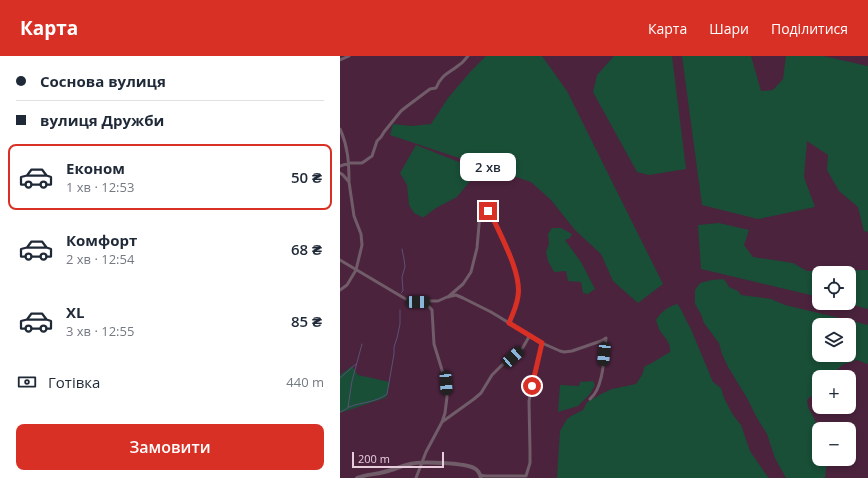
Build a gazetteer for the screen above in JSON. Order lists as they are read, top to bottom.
{
  "scale_bar": "200 m",
  "page": {
    "header": "Карта",
    "nav": ["Карта", "Шари", "Поділитися"],
    "banner": ["Соснова вулиця", "вулиця Дружби"],
    "list": [
      {
        "name": "Економ",
        "note": "1 хв · 12:53",
        "value": "50 ₴"
      },
      {
        "name": "Комфорт",
        "note": "2 хв · 12:54",
        "value": "68 ₴"
      },
      {
        "name": "XL",
        "note": "3 хв · 12:55",
        "value": "85 ₴"
      }
    ],
    "bubble": "2 хв",
    "map_buttons": ["+", "−"],
    "pay": ["Готівка", "440 m"],
    "buttons": "Замовити",
    "scale": "200 m"
  }
}
